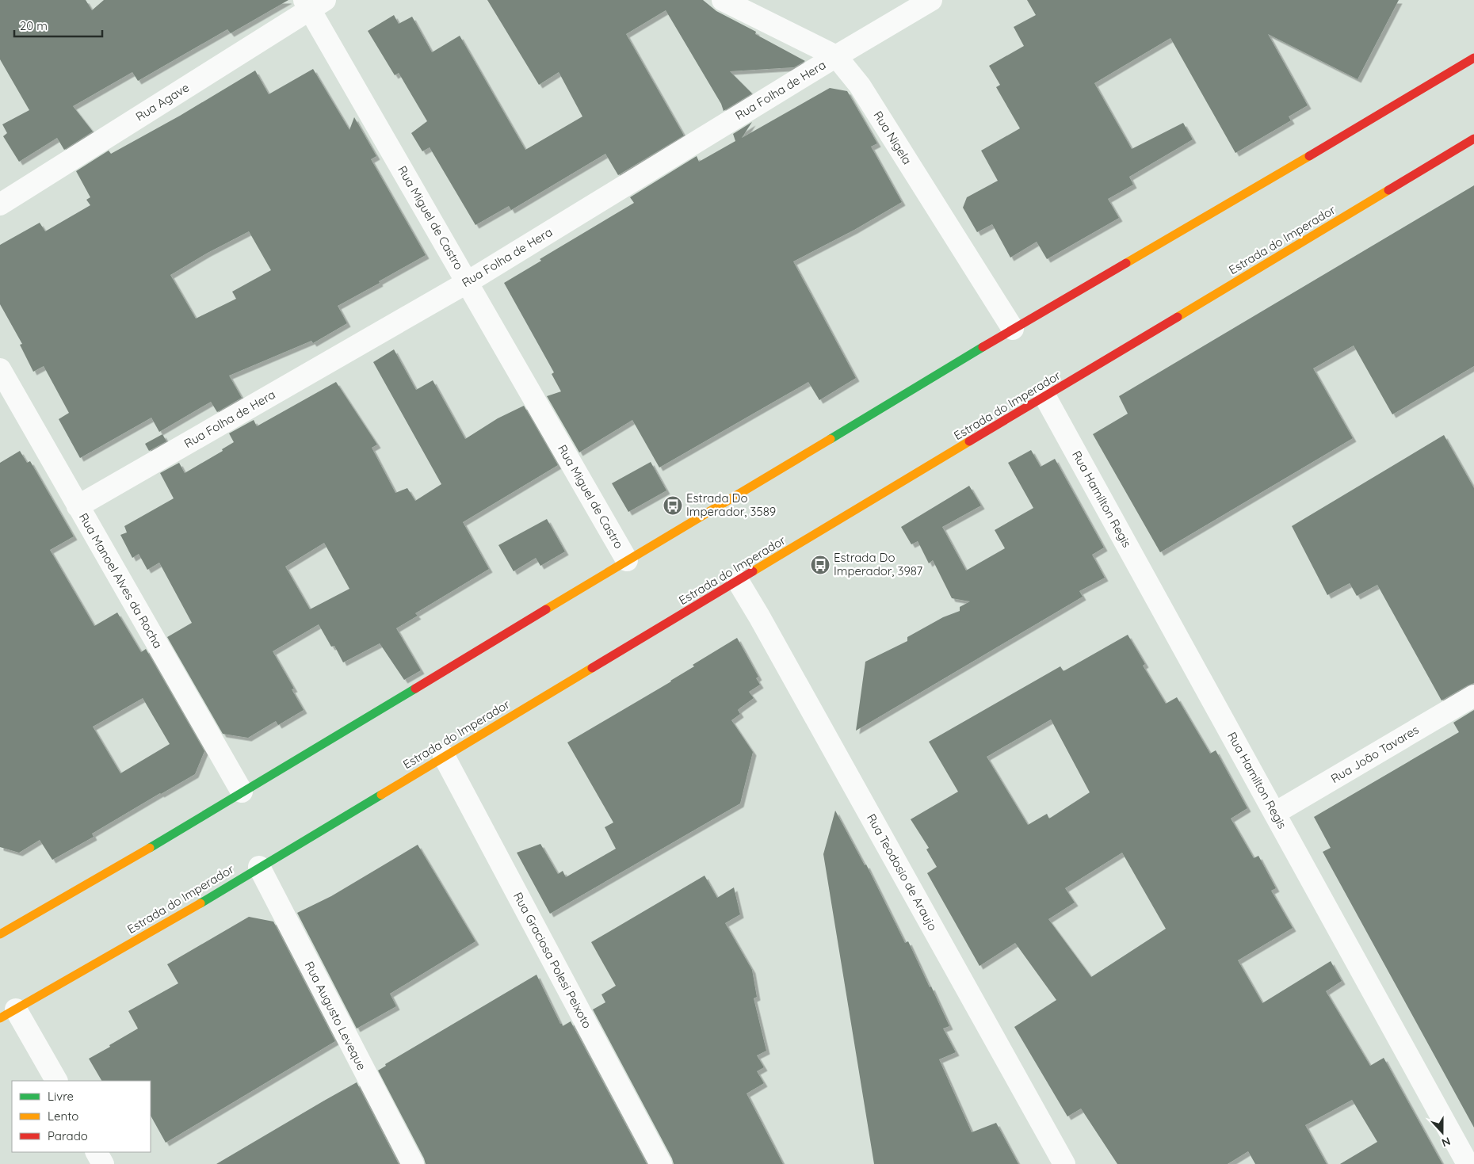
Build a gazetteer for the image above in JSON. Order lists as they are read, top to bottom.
{
  "streets": {
    "main road": ["Estrada do Imperador"],
    "street": [
      "Rua Folha de Hera",
      "Rua Agave",
      "Rua Nigela",
      "Rua Miguel de Castro",
      "Rua Hamilton Regis",
      "Rua Manoel Alves da Rocha",
      "Rua João Tavares",
      "Rua Teodosio de Araujo",
      "Rua Graciosa Polesi Peixoto",
      "Rua Augusto Leveque"
    ]
  },
  "crossings": [
    ["Rua Folha de Hera", "Rua Nigela"],
    ["Rua Folha de Hera", "Rua Miguel de Castro"],
    ["Rua Folha de Hera", "Rua Manoel Alves da Rocha"],
    ["Rua Agave", "Rua Miguel de Castro"],
    ["Estrada do Imperador", "Rua Hamilton Regis"],
    ["Estrada do Imperador", "Rua Teodosio de Araujo"],
    ["Estrada do Imperador", "Rua Graciosa Polesi Peixoto"],
    ["Estrada do Imperador", "Rua Augusto Leveque"],
    ["Rua Hamilton Regis", "Rua João Tavares"]
  ],
  "places": {
    "bus stop": ["Estrada Do Imperador, 3589", "Estrada Do Imperador, 3987"]
  },
  "legend": ["Livre", "Lento", "Parado"],
  "scale_bar": "20 m",
  "north": "bottom"
}
